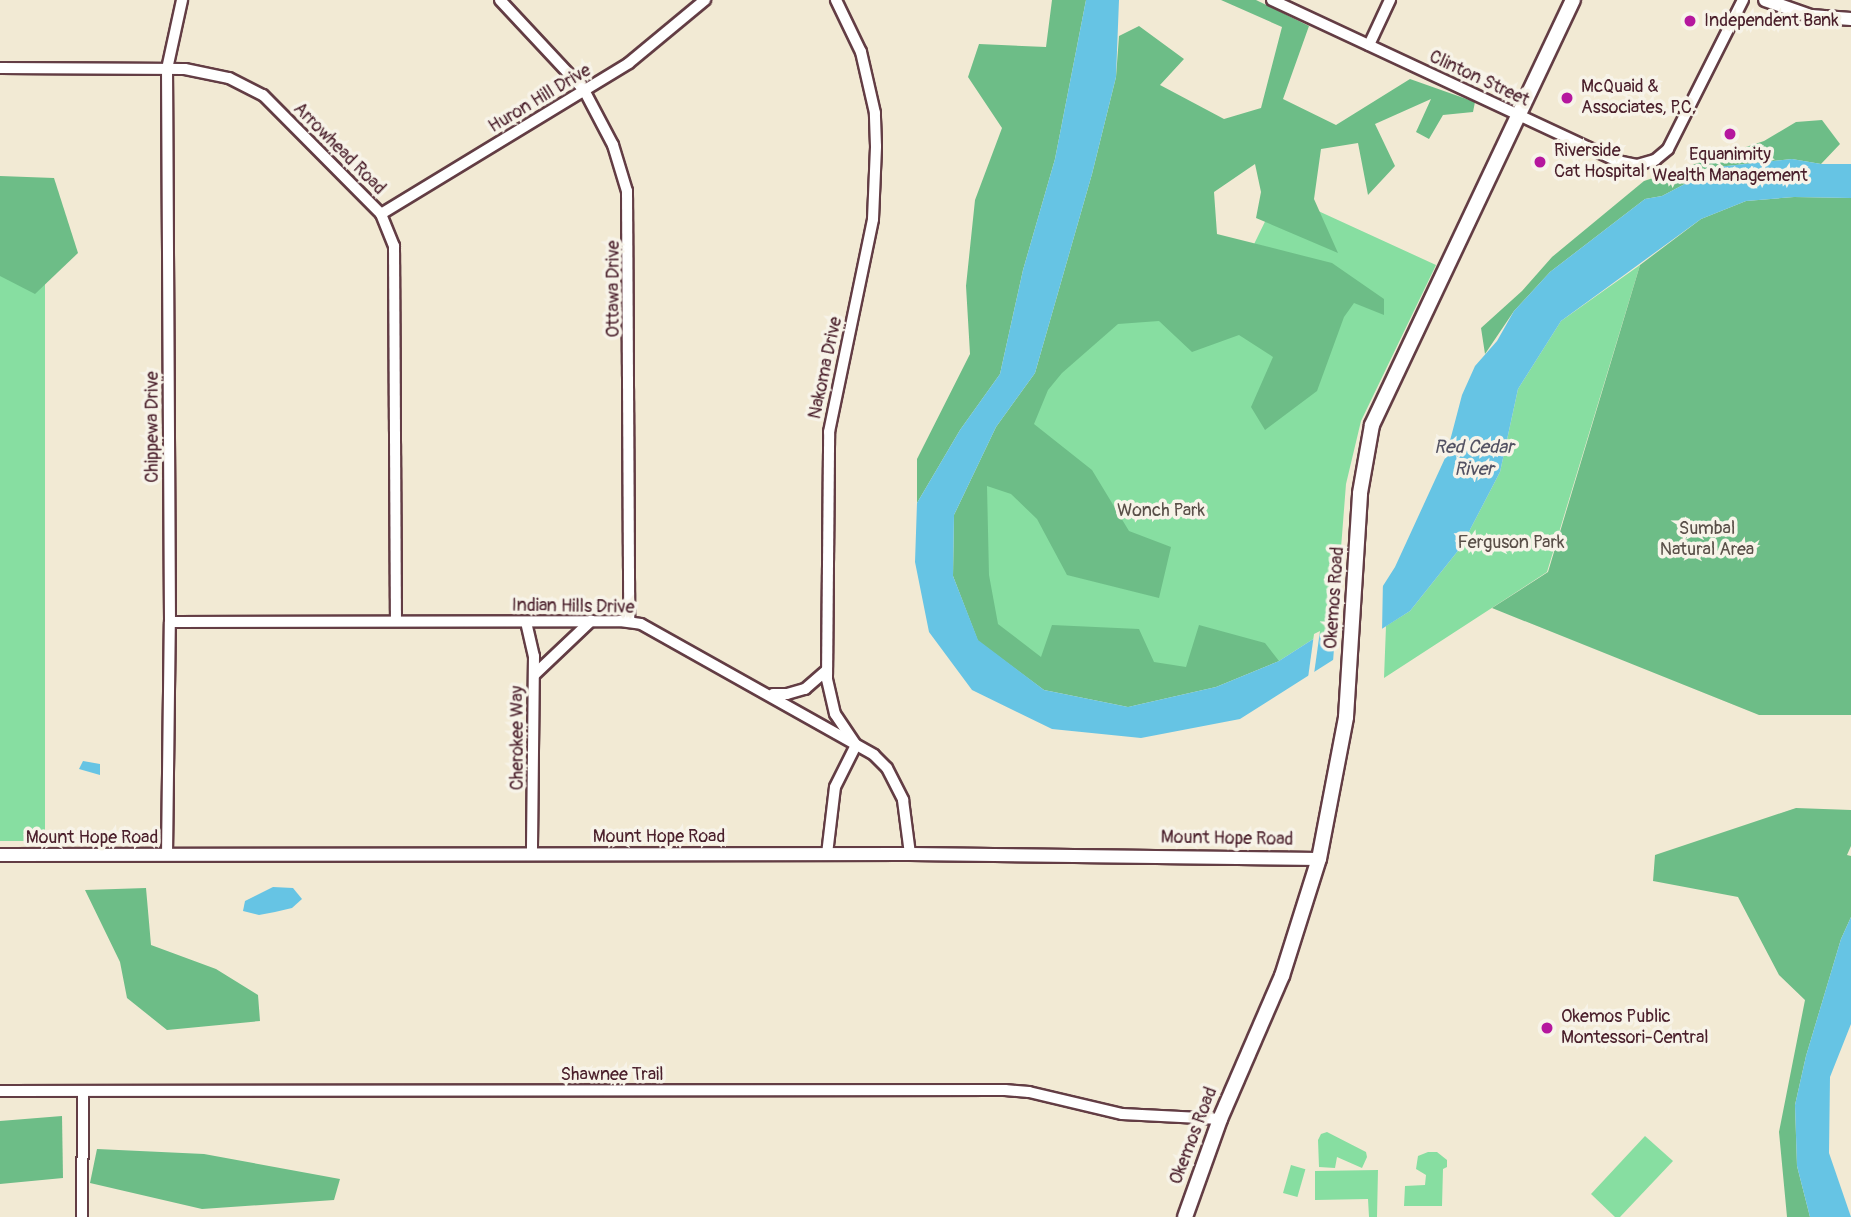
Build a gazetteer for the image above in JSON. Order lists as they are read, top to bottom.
{
  "streets": {
    "main road": ["Okemos Road"],
    "street": [
      "Clinton Street",
      "Huron Hill Drive",
      "Arrowhead Road",
      "Ottawa Drive",
      "Nakoma Drive",
      "Chippewa Drive",
      "Indian Hills Drive",
      "Cherokee Way",
      "Mount Hope Road",
      "Shawnee Trail"
    ]
  },
  "crossings": [
    ["Clinton Street", "Okemos Road"],
    ["Huron Hill Drive", "Arrowhead Road"],
    ["Huron Hill Drive", "Ottawa Drive"],
    ["Arrowhead Road", "Chippewa Drive"],
    ["Arrowhead Road", "Indian Hills Drive"],
    ["Ottawa Drive", "Indian Hills Drive"],
    ["Nakoma Drive", "Indian Hills Drive"],
    ["Chippewa Drive", "Indian Hills Drive"],
    ["Chippewa Drive", "Mount Hope Road"],
    ["Okemos Road", "Mount Hope Road"],
    ["Okemos Road", "Shawnee Trail"],
    ["Indian Hills Drive", "Cherokee Way"],
    ["Indian Hills Drive", "Mount Hope Road"],
    ["Cherokee Way", "Mount Hope Road"]
  ],
  "water": ["Red Cedar River"],
  "parks": ["Wonch Park", "Sumbal Natural Area", "Ferguson Park"],
  "places": [
    "Independent Bank",
    "McQuaid & Associates, P.C.",
    "Equanimity Wealth Management",
    "Riverside Cat Hospital",
    "Okemos Public Montessori-Central"
  ]
}
